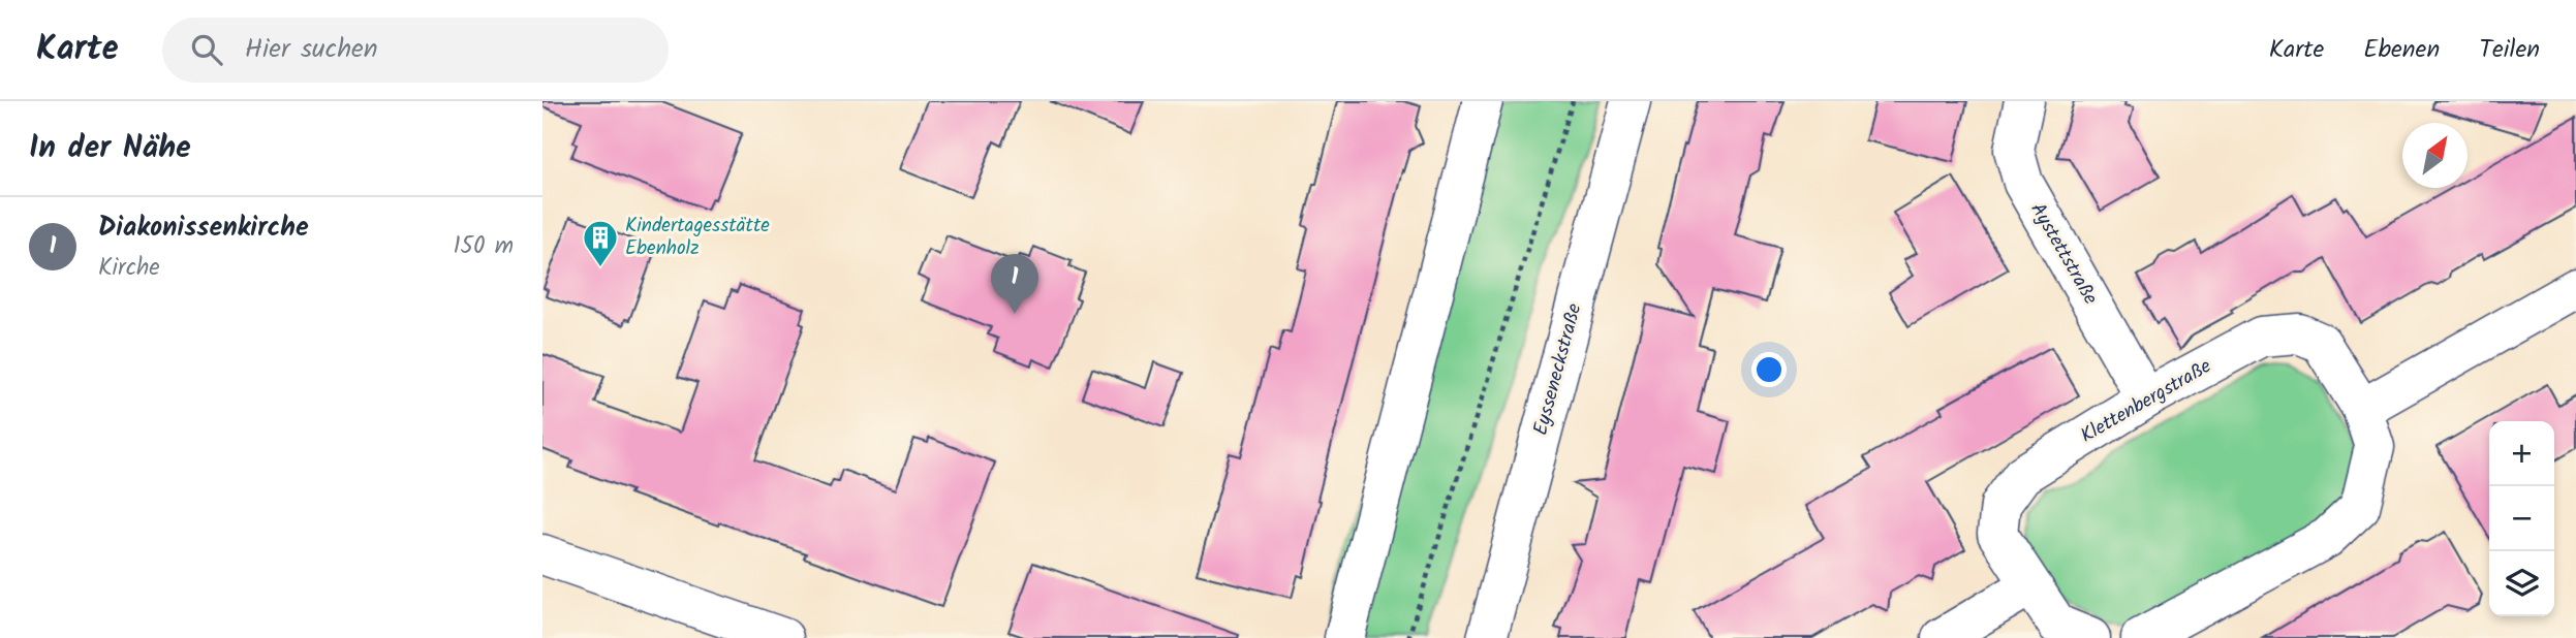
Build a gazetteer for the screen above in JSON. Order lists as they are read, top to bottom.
{
  "streets": {
    "street": ["Aystettstraße", "Eysseneckstraße", "Klettenbergstraße"]
  },
  "crossings": [
    ["Aystettstraße", "Klettenbergstraße"]
  ],
  "places": {
    "building": ["Kindertagesstätte Ebenholz"]
  },
  "north": "top right",
  "page": {
    "header": "Karte",
    "search": "Hier suchen",
    "nav": ["Karte", "Ebenen", "Teilen"],
    "heading": "In der Nähe",
    "list": [
      {
        "mark": "1",
        "name": "Diakonissenkirche",
        "note": "Kirche",
        "value": "150 m"
      }
    ],
    "pins": "1",
    "map_buttons": ["+", "−"]
  }
}
